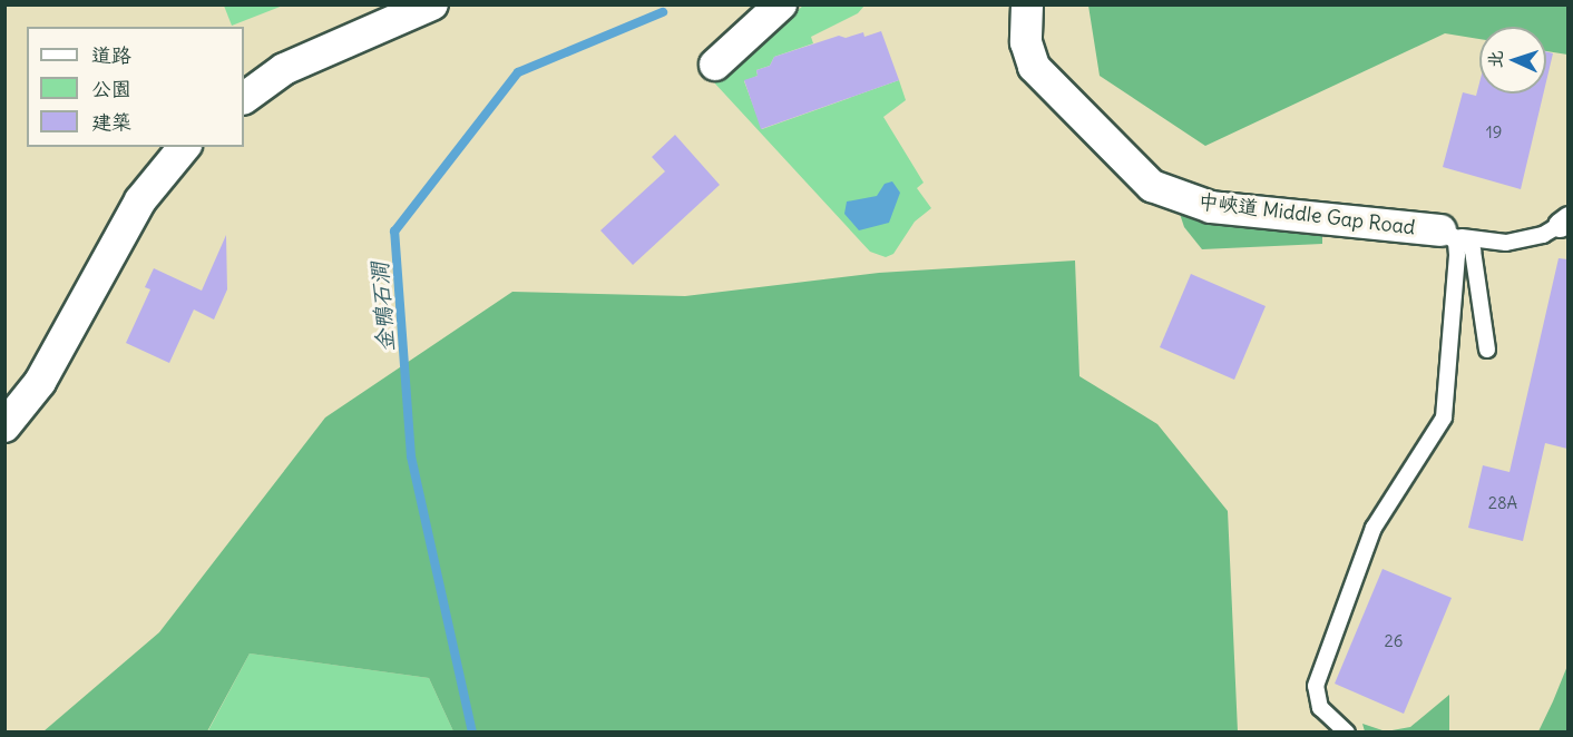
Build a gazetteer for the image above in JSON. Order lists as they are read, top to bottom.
{
  "streets": {
    "street": ["中峽道 Middle Gap Road"]
  },
  "water": ["金鴨石澗"],
  "house_numbers": ["19", "28A", "26"],
  "legend": ["道路", "公園", "建築"],
  "north": "left"
}
